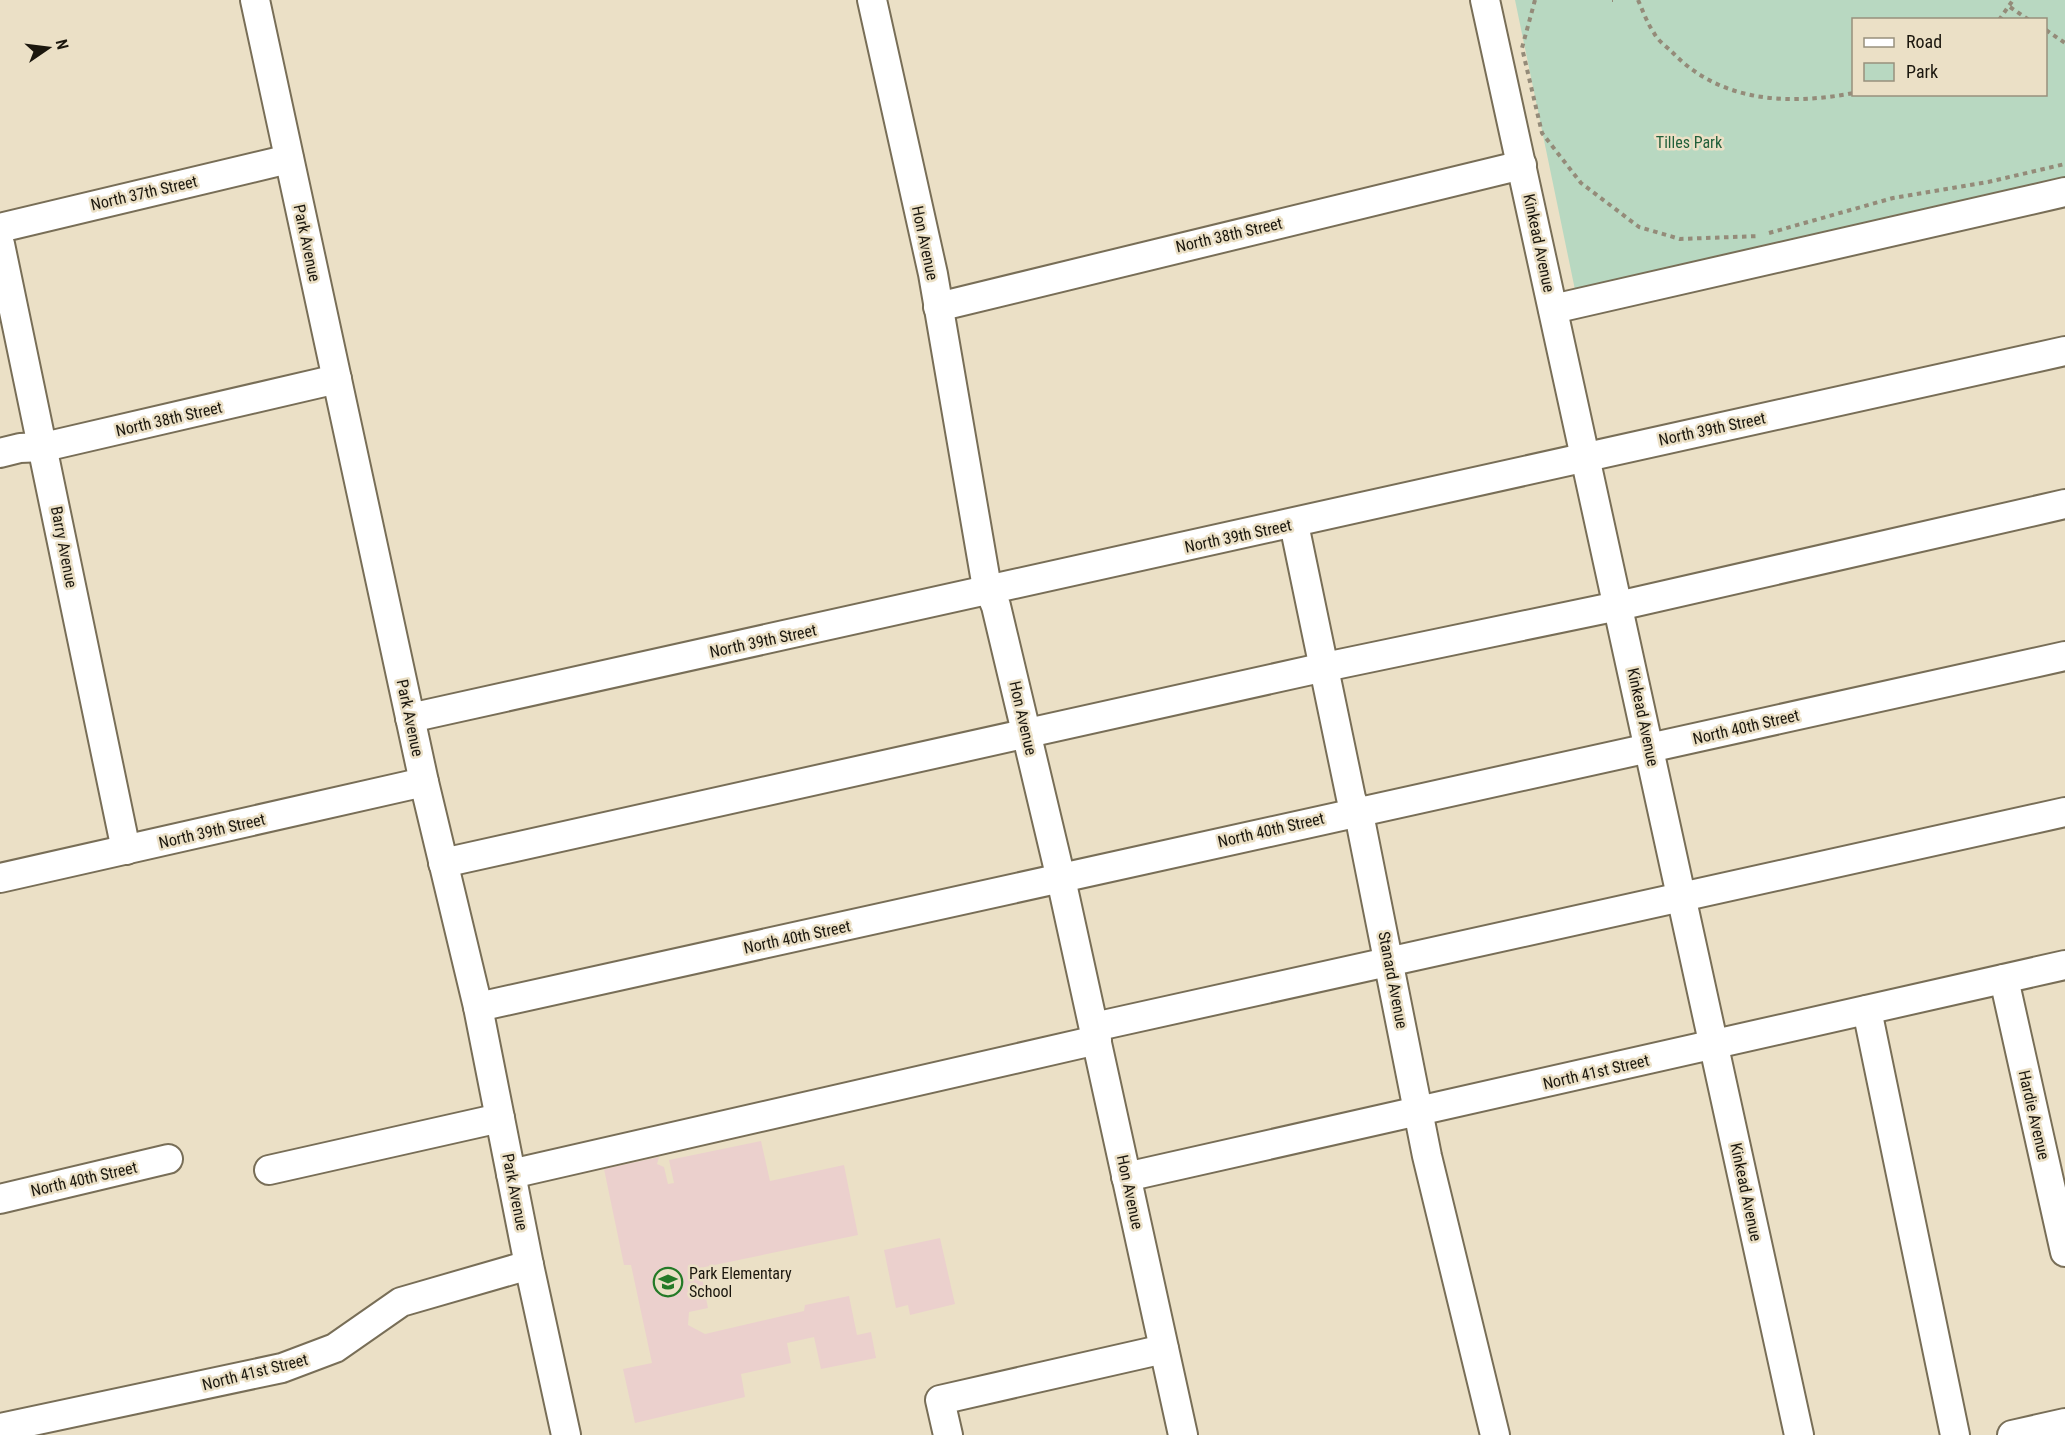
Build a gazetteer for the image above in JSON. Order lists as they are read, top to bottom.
{
  "streets": {
    "street": [
      "North 37th Street",
      "North 38th Street",
      "Park Avenue",
      "Hon Avenue",
      "Kinkead Avenue",
      "North 39th Street",
      "Barry Avenue",
      "North 40th Street",
      "Stanard Avenue",
      "North 41st Street",
      "Hardie Avenue"
    ]
  },
  "crossings": [
    ["North 37th Street", "Park Avenue"],
    ["North 38th Street", "Park Avenue"],
    ["North 38th Street", "Hon Avenue"],
    ["North 38th Street", "Kinkead Avenue"],
    ["North 38th Street", "Barry Avenue"],
    ["Park Avenue", "North 39th Street"],
    ["Park Avenue", "North 40th Street"],
    ["Park Avenue", "North 41st Street"],
    ["Hon Avenue", "North 39th Street"],
    ["Hon Avenue", "North 40th Street"],
    ["Hon Avenue", "North 41st Street"],
    ["Kinkead Avenue", "North 39th Street"],
    ["Kinkead Avenue", "North 40th Street"],
    ["Kinkead Avenue", "North 41st Street"],
    ["North 39th Street", "Barry Avenue"],
    ["North 39th Street", "Stanard Avenue"],
    ["North 40th Street", "Stanard Avenue"],
    ["Stanard Avenue", "North 41st Street"],
    ["North 41st Street", "Hardie Avenue"]
  ],
  "parks": ["Tilles Park"],
  "places": {
    "school or university": ["Park Elementary School"]
  },
  "legend": ["Road", "Park"],
  "north": "right"
}
